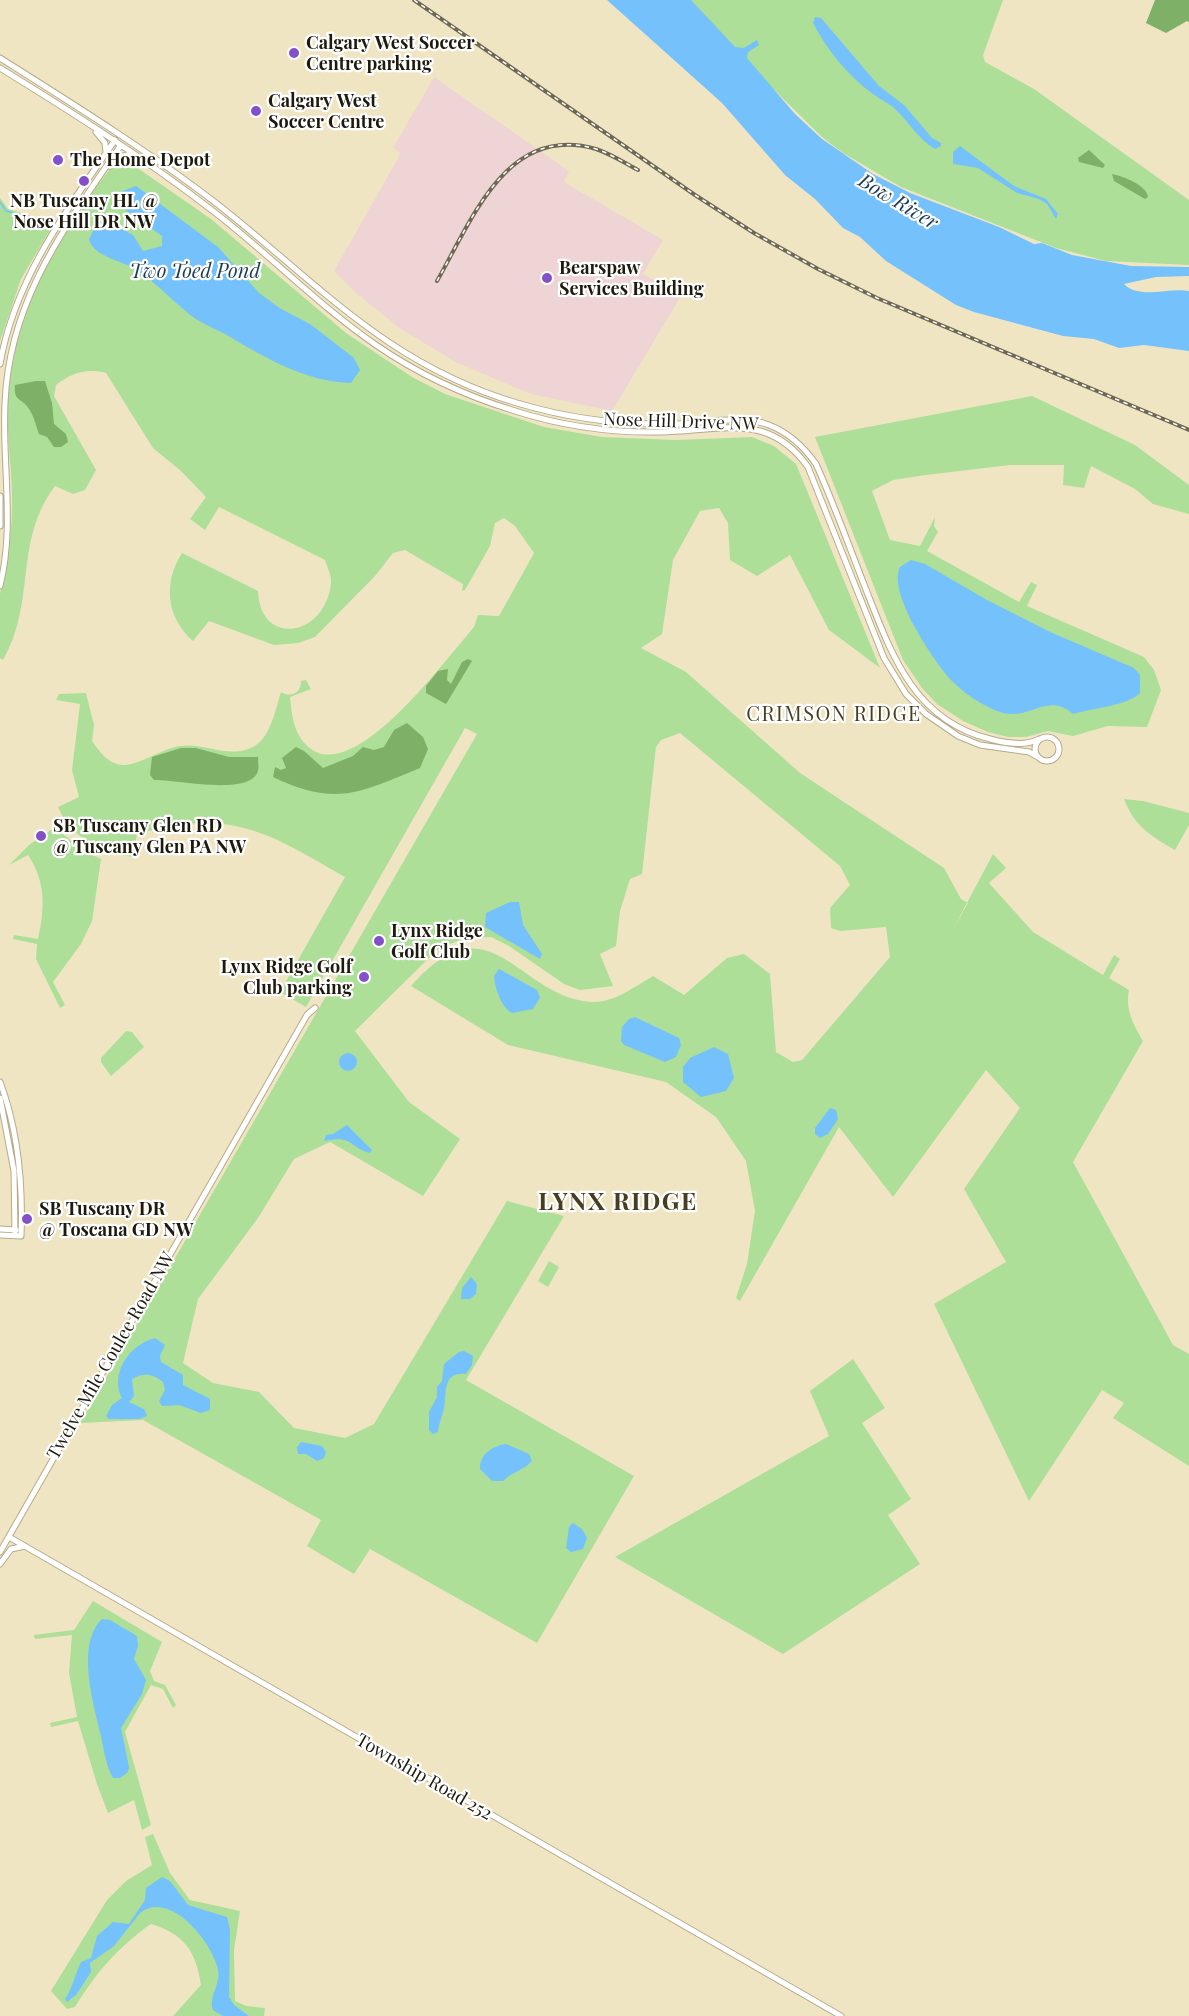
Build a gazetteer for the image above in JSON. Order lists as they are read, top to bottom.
{
  "streets": {
    "street": ["Nose Hill Drive NW", "Twelve Mile Coulee Road NW", "Township Road 252"]
  },
  "crossings": [
    ["Twelve Mile Coulee Road NW", "Township Road 252"]
  ],
  "districts": ["CRIMSON RIDGE", "LYNX RIDGE"],
  "water": ["Bow River", "Two Toed Pond"],
  "places": [
    "Calgary West Soccer Centre parking",
    "Calgary West Soccer Centre",
    "The Home Depot",
    "NB Tuscany HL @ Nose Hill DR NW",
    "Bearspaw Services Building",
    "SB Tuscany Glen RD @ Tuscany Glen PA NW",
    "Lynx Ridge Golf Club",
    "Lynx Ridge Golf Club parking",
    "SB Tuscany DR @ Toscana GD NW"
  ]
}
